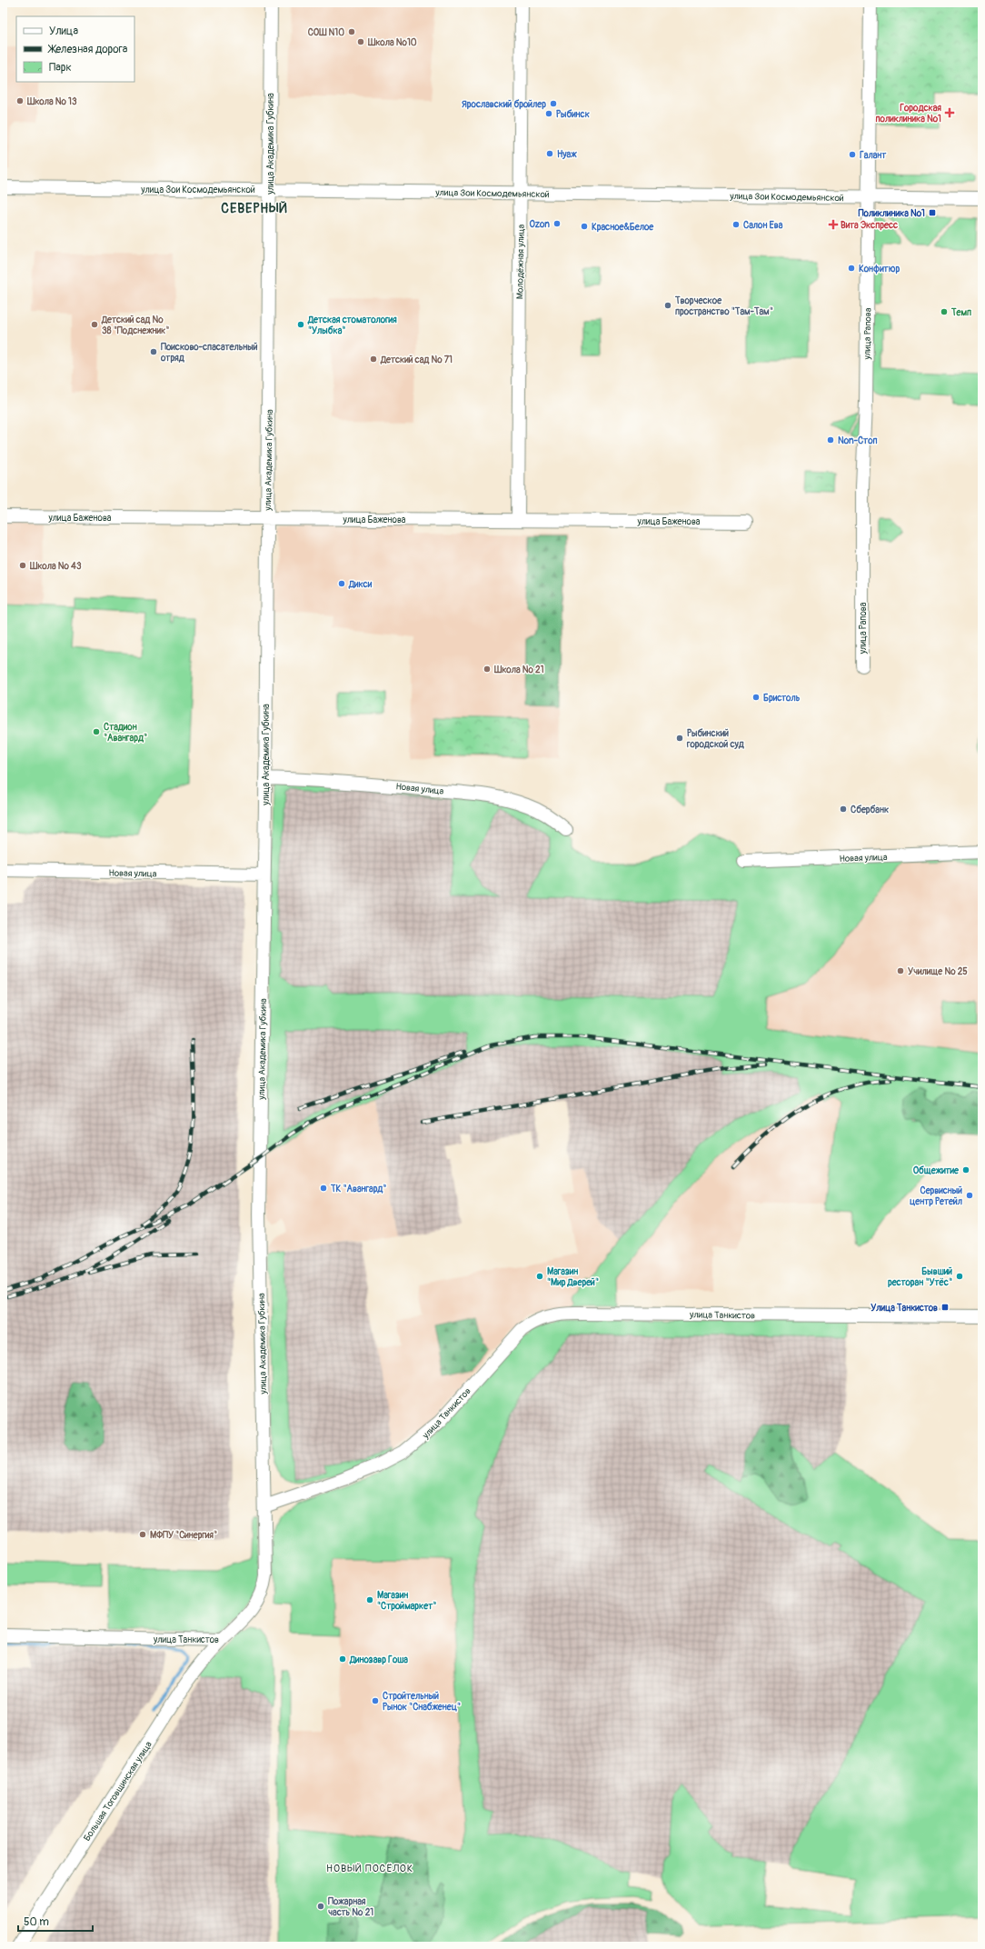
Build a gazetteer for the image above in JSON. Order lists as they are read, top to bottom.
{
  "streets": {
    "street": [
      "улица Академика Губкина",
      "улица Зои Космодемьянской",
      "Молодёжная улица",
      "улица Рапова",
      "улица Баженова",
      "Новая улица",
      "улица Танкистов",
      "Большая Тоговщинская улица"
    ]
  },
  "crossings": [
    ["улица Академика Губкина", "улица Зои Космодемьянской"],
    ["улица Академика Губкина", "улица Баженова"],
    ["улица Академика Губкина", "Новая улица"],
    ["улица Академика Губкина", "улица Танкистов"],
    ["улица Зои Космодемьянской", "Молодёжная улица"],
    ["улица Зои Космодемьянской", "улица Рапова"],
    ["Молодёжная улица", "улица Баженова"],
    ["улица Танкистов", "Большая Тоговщинская улица"]
  ],
  "districts": ["СЕВЕРНЫЙ", "НОВЫЙ ПОСЁЛОК"],
  "places": {
    "other": [
      "СОШ N10",
      "Школа №10",
      "Школа № 13",
      "Ярославский бройлер",
      "Рыбинск",
      "Нуаж",
      "Галант",
      "Ozon",
      "Салон Ева",
      "Красное&Белое",
      "Конфитюр",
      "Творческое пространство \"Там-Там\"",
      "Темп",
      "Детский сад № 38 \"Подснежник\"",
      "Детская стоматология \"Улыбка\"",
      "Поисково-спасательный отряд",
      "Детский сад № 71",
      "Non-Стоп",
      "Школа № 43",
      "Дикси",
      "Школа № 21",
      "Бристоль",
      "Стадион \"Авангард\"",
      "Рыбинский городской суд",
      "Сбербанк",
      "Училище № 25",
      "Общежитие",
      "ТК \"Авангард\"",
      "Сервисный центр Ретейл",
      "Магазин \"Мир Дверей\"",
      "Бывший ресторан \"Утёс\"",
      "МФПУ \"Синергия\"",
      "Магазин \"Строймаркет\"",
      "Динозавр Гоша",
      "Стройтельный Рынок \"Снабженец\"",
      "Пожарная часть № 21"
    ],
    "health": ["Городская поликлиника №1", "Вита Экспресс"],
    "transit": ["Поликлиника №1", "Улица Танкистов"]
  },
  "legend": ["Улица", "Железная дорога", "Парк"],
  "scale_bar": "50 m"
}
